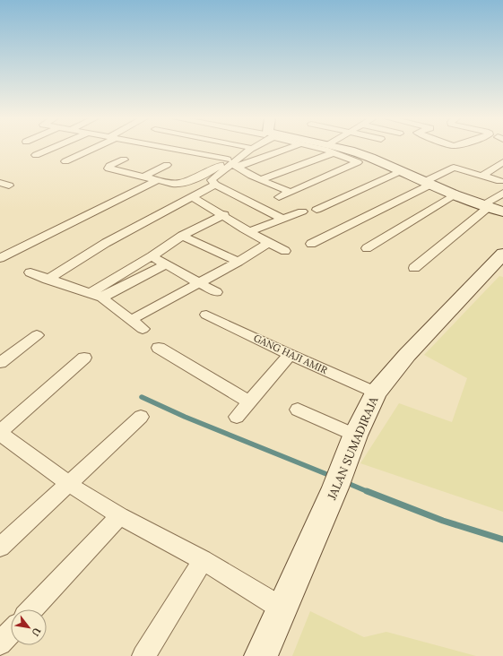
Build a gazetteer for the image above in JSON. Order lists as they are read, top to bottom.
{
  "streets": {
    "street": ["GANG HAJI AMIR", "JALAN SUMADIRAJA"]
  },
  "crossings": [
    ["GANG HAJI AMIR", "JALAN SUMADIRAJA"]
  ],
  "north": "bottom right"
}
